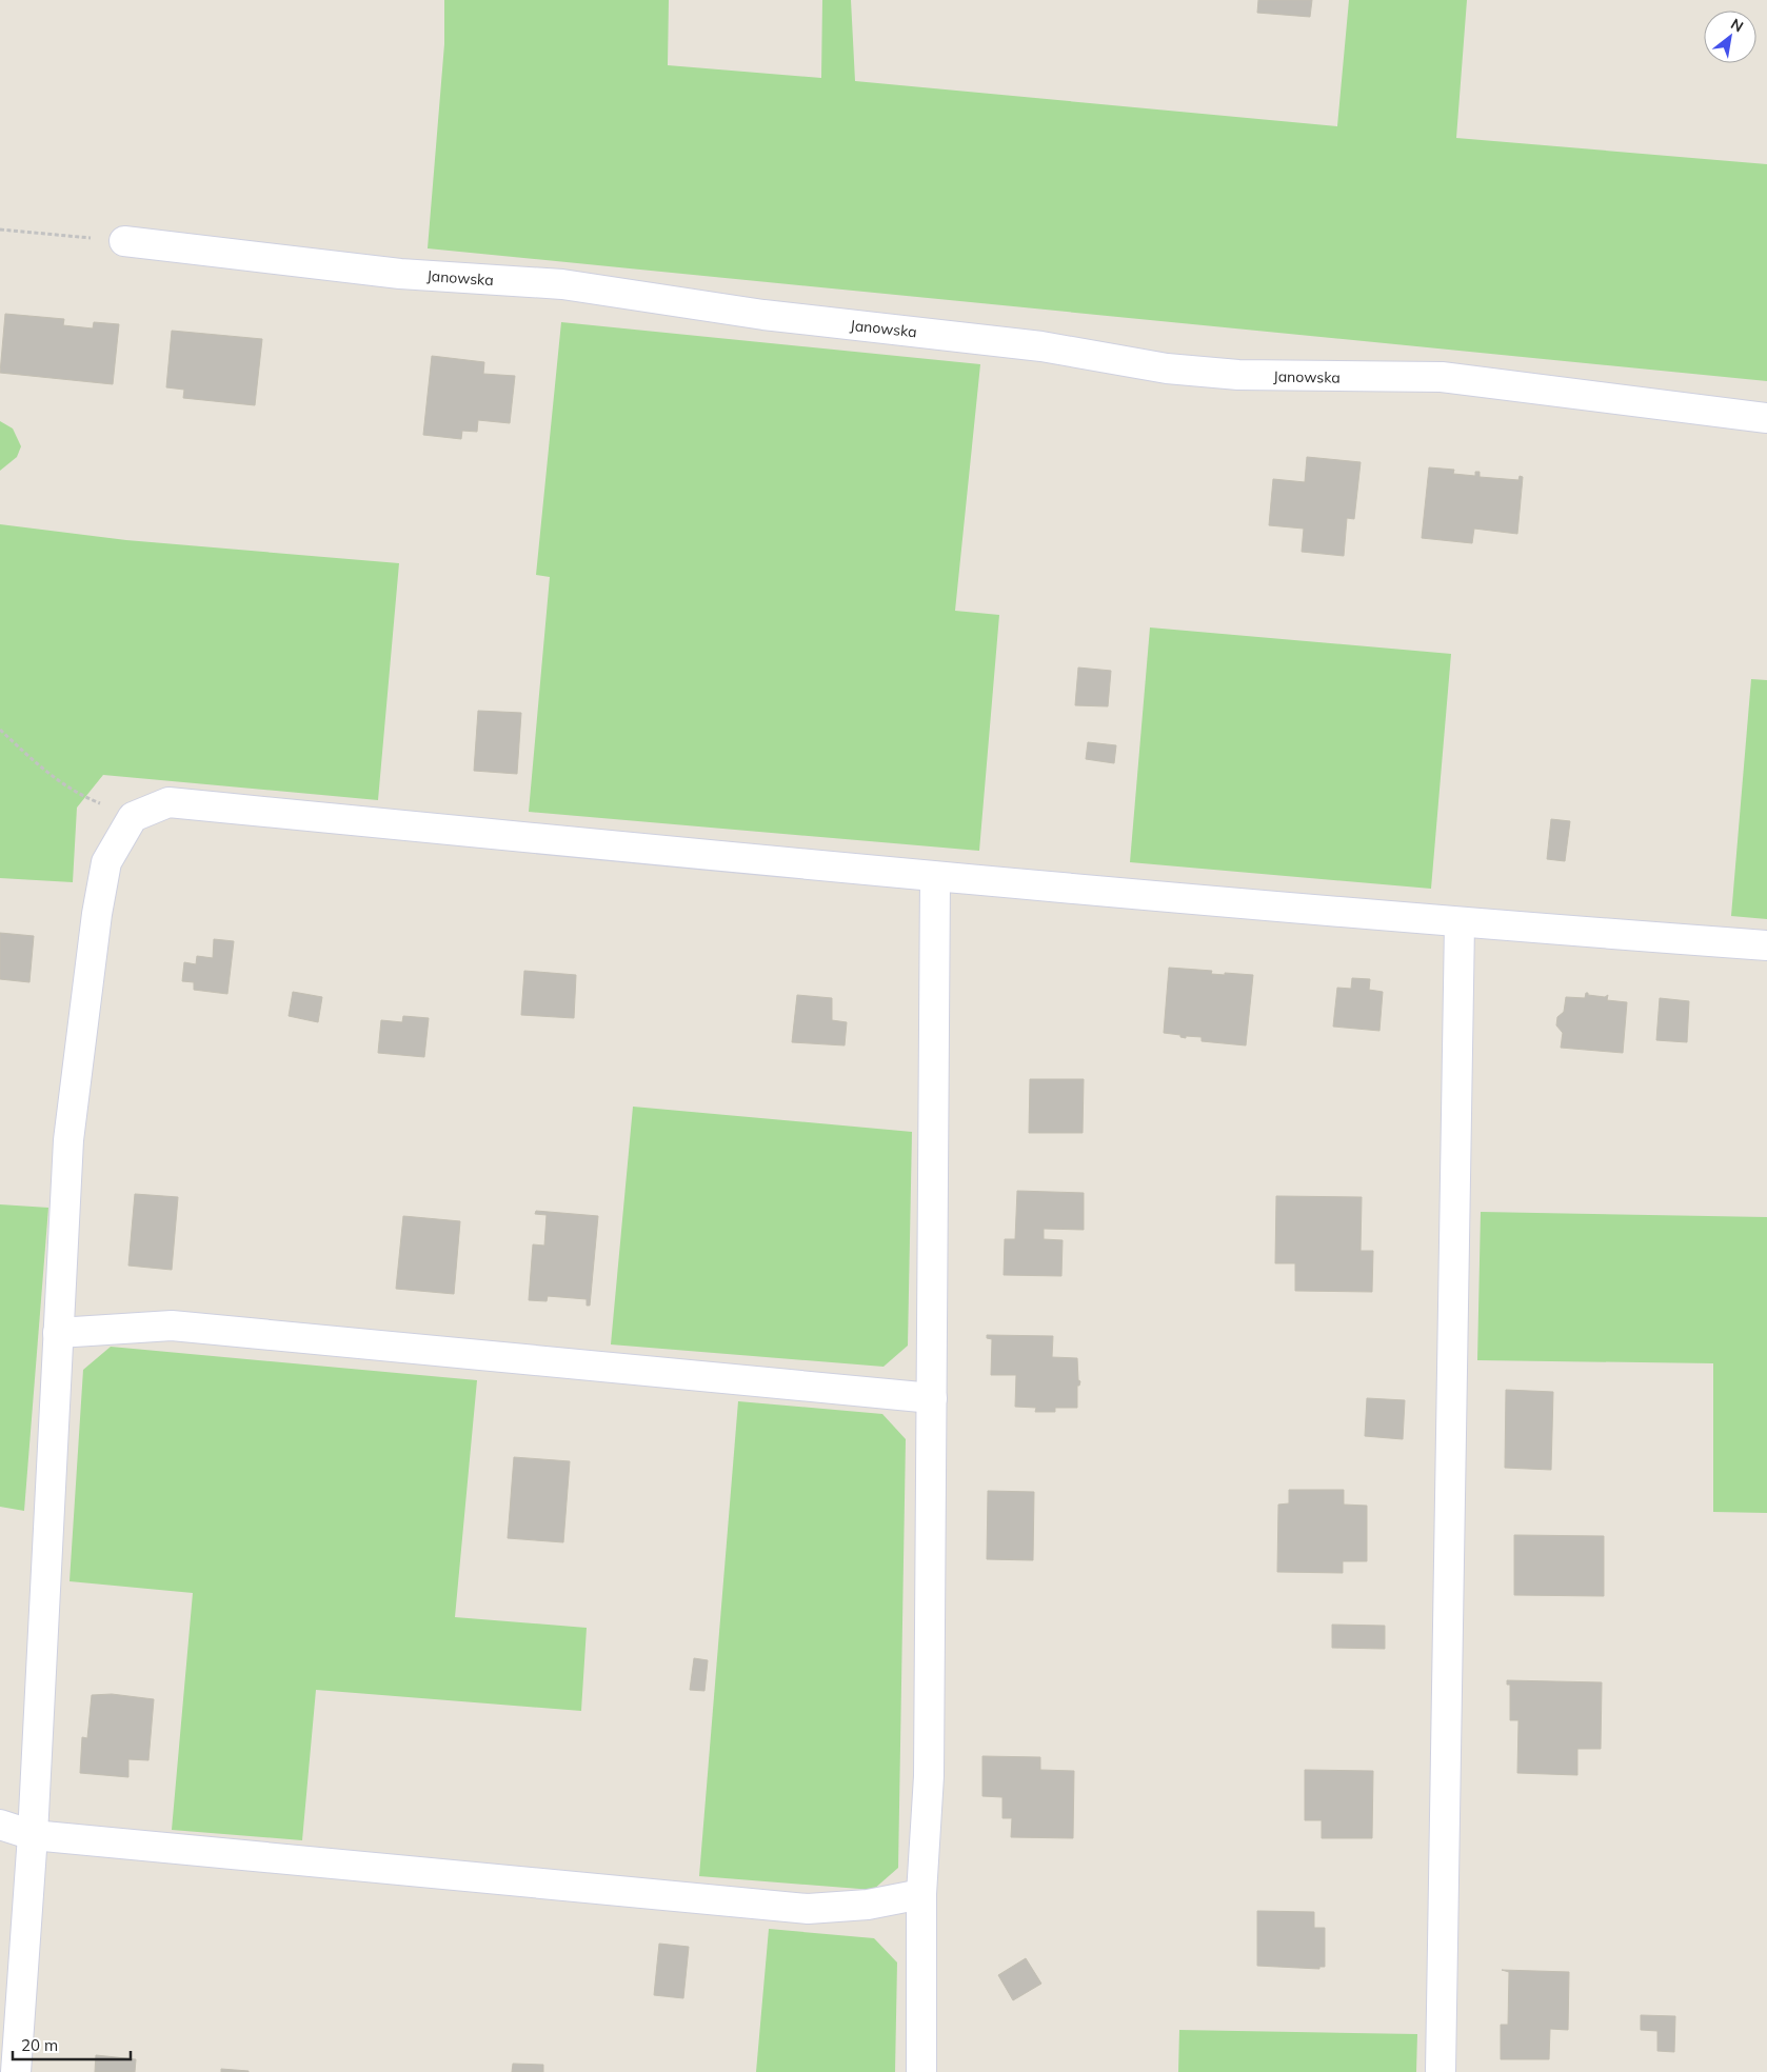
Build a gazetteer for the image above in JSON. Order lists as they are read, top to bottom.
{
  "streets": {
    "street": ["Janowska"]
  },
  "scale_bar": "20 m",
  "north": "top right"
}
